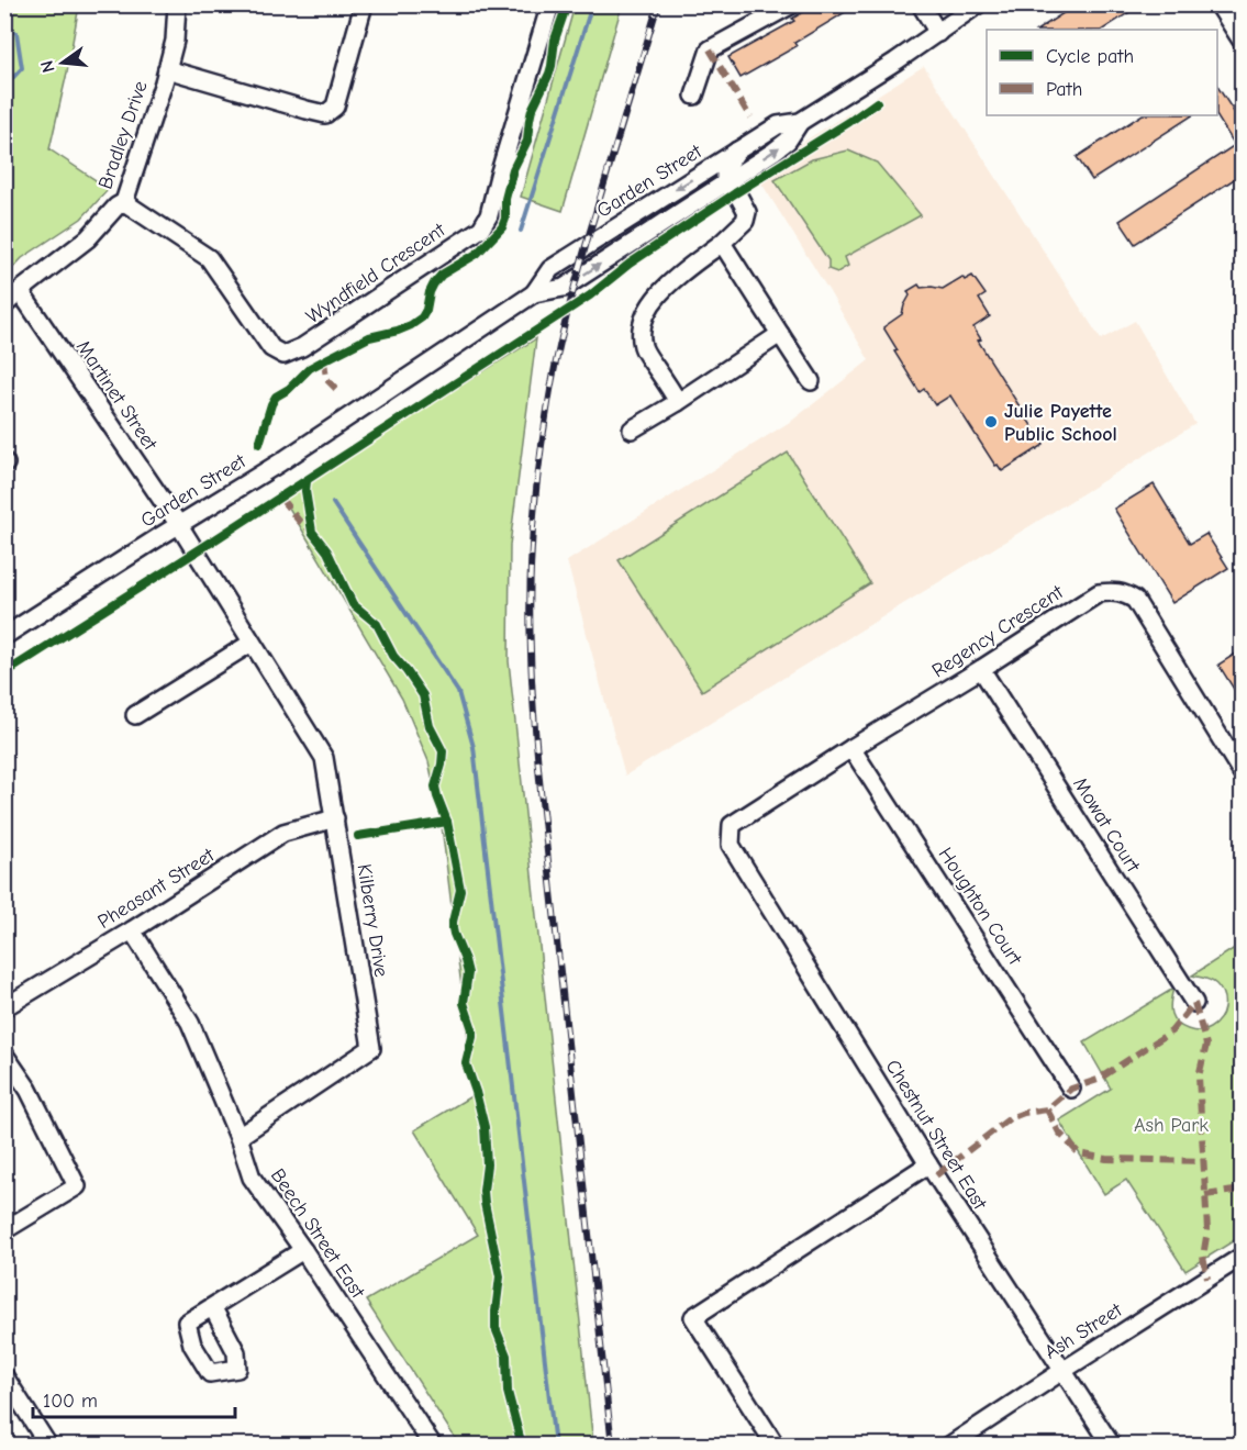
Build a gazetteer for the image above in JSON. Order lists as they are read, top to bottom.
{
  "streets": {
    "street": [
      "Bradley Drive",
      "Garden Street",
      "Wyndfield Crescent",
      "Martinet Street",
      "Regency Crescent",
      "Mowat Court",
      "Pheasant Street",
      "Houghton Court",
      "Kilberry Drive",
      "Chestnut Street East",
      "Beech Street East",
      "Ash Street"
    ]
  },
  "crossings": [
    ["Bradley Drive", "Wyndfield Crescent"],
    ["Bradley Drive", "Martinet Street"],
    ["Garden Street", "Martinet Street"],
    ["Garden Street", "Kilberry Drive"],
    ["Martinet Street", "Kilberry Drive"],
    ["Regency Crescent", "Mowat Court"],
    ["Regency Crescent", "Houghton Court"],
    ["Regency Crescent", "Chestnut Street East"],
    ["Pheasant Street", "Kilberry Drive"],
    ["Pheasant Street", "Beech Street East"],
    ["Kilberry Drive", "Beech Street East"],
    ["Chestnut Street East", "Ash Street"]
  ],
  "parks": ["Ash Park"],
  "places": ["Julie Payette Public School"],
  "legend": ["Cycle path", "Path"],
  "scale_bar": "100 m",
  "north": "left"
}
